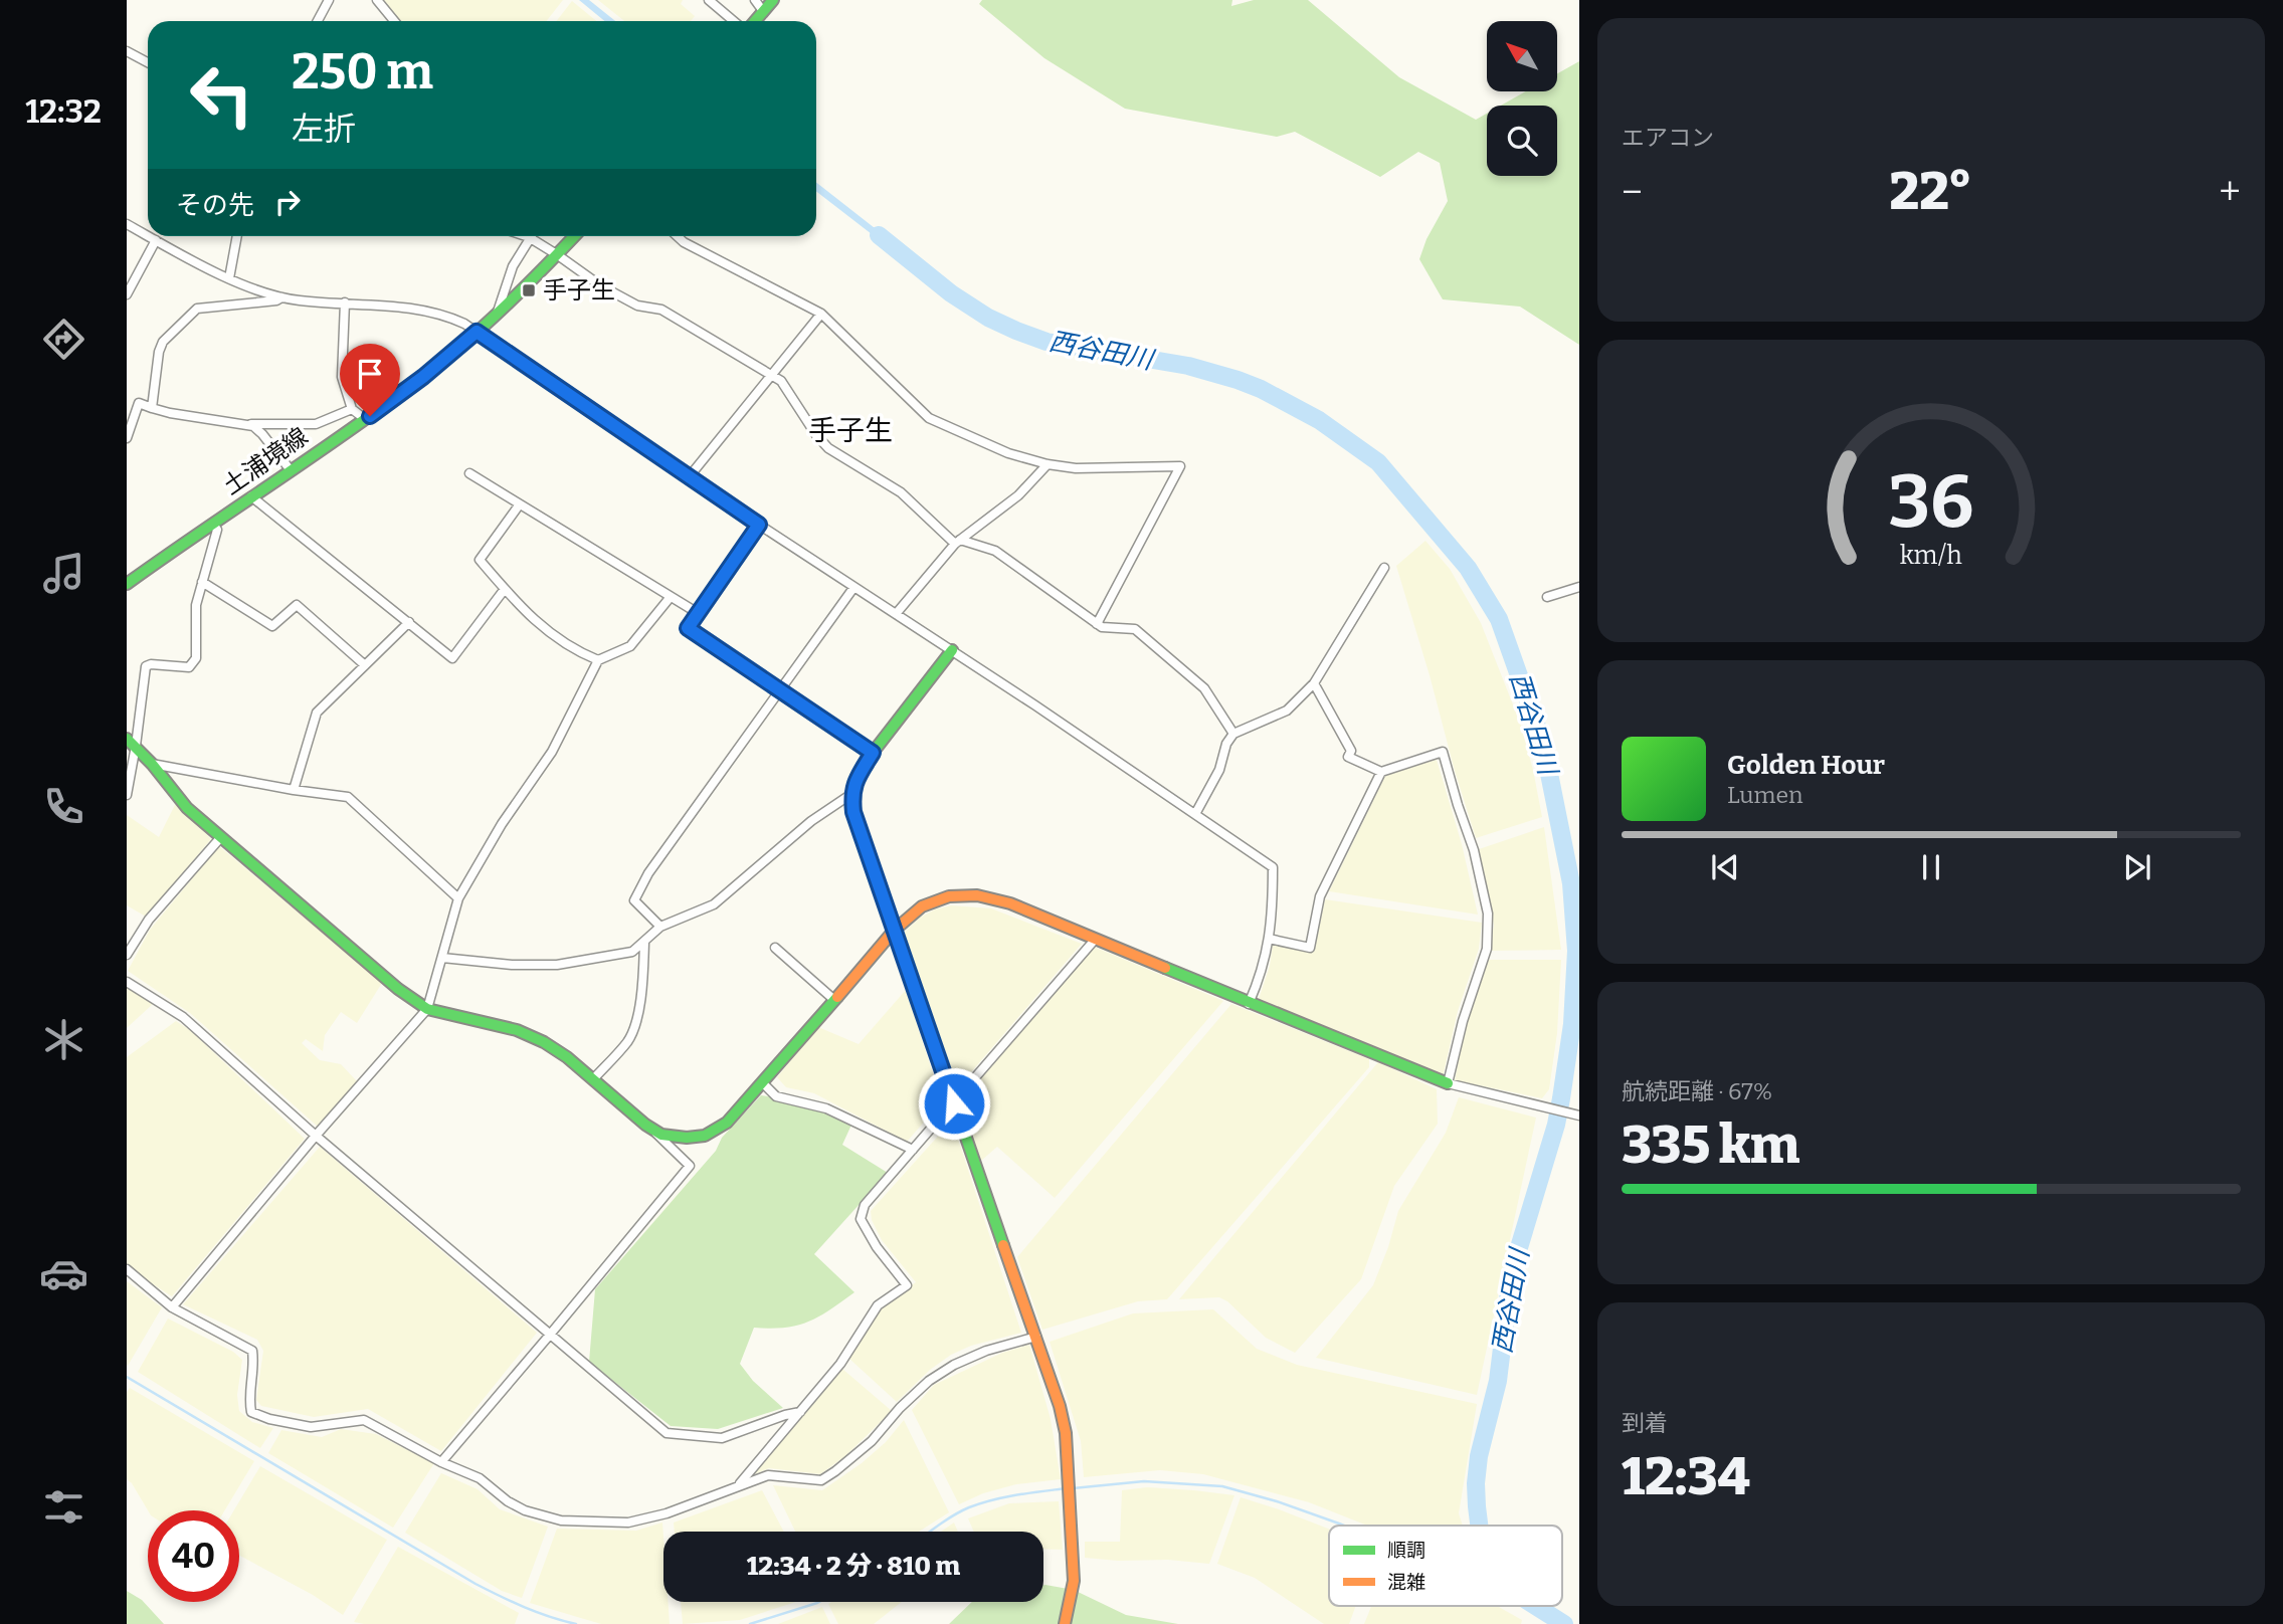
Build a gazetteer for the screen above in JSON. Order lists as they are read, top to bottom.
{
  "streets": {
    "street": ["土浦境線"]
  },
  "districts": ["手子生"],
  "water": ["西谷田川"],
  "places": {
    "transit": ["手子生"]
  },
  "legend": ["順調", "混雑"],
  "north": "top left",
  "page": {
    "tabs": "12:32",
    "tile": [
      "エアコン",
      ["航続距離 · 67%", "335 km"],
      ["到着", "12:34"]
    ],
    "turn": ["250 m", "左折"],
    "heat": ["−", "22°", "+"],
    "then": "その先",
    "song": ["Golden Hour", "Lumen"],
    "limit": "40",
    "trip": "12:34 · 2 分 · 810 m",
    "gauge": ["36", "km/h"]
  }
}
